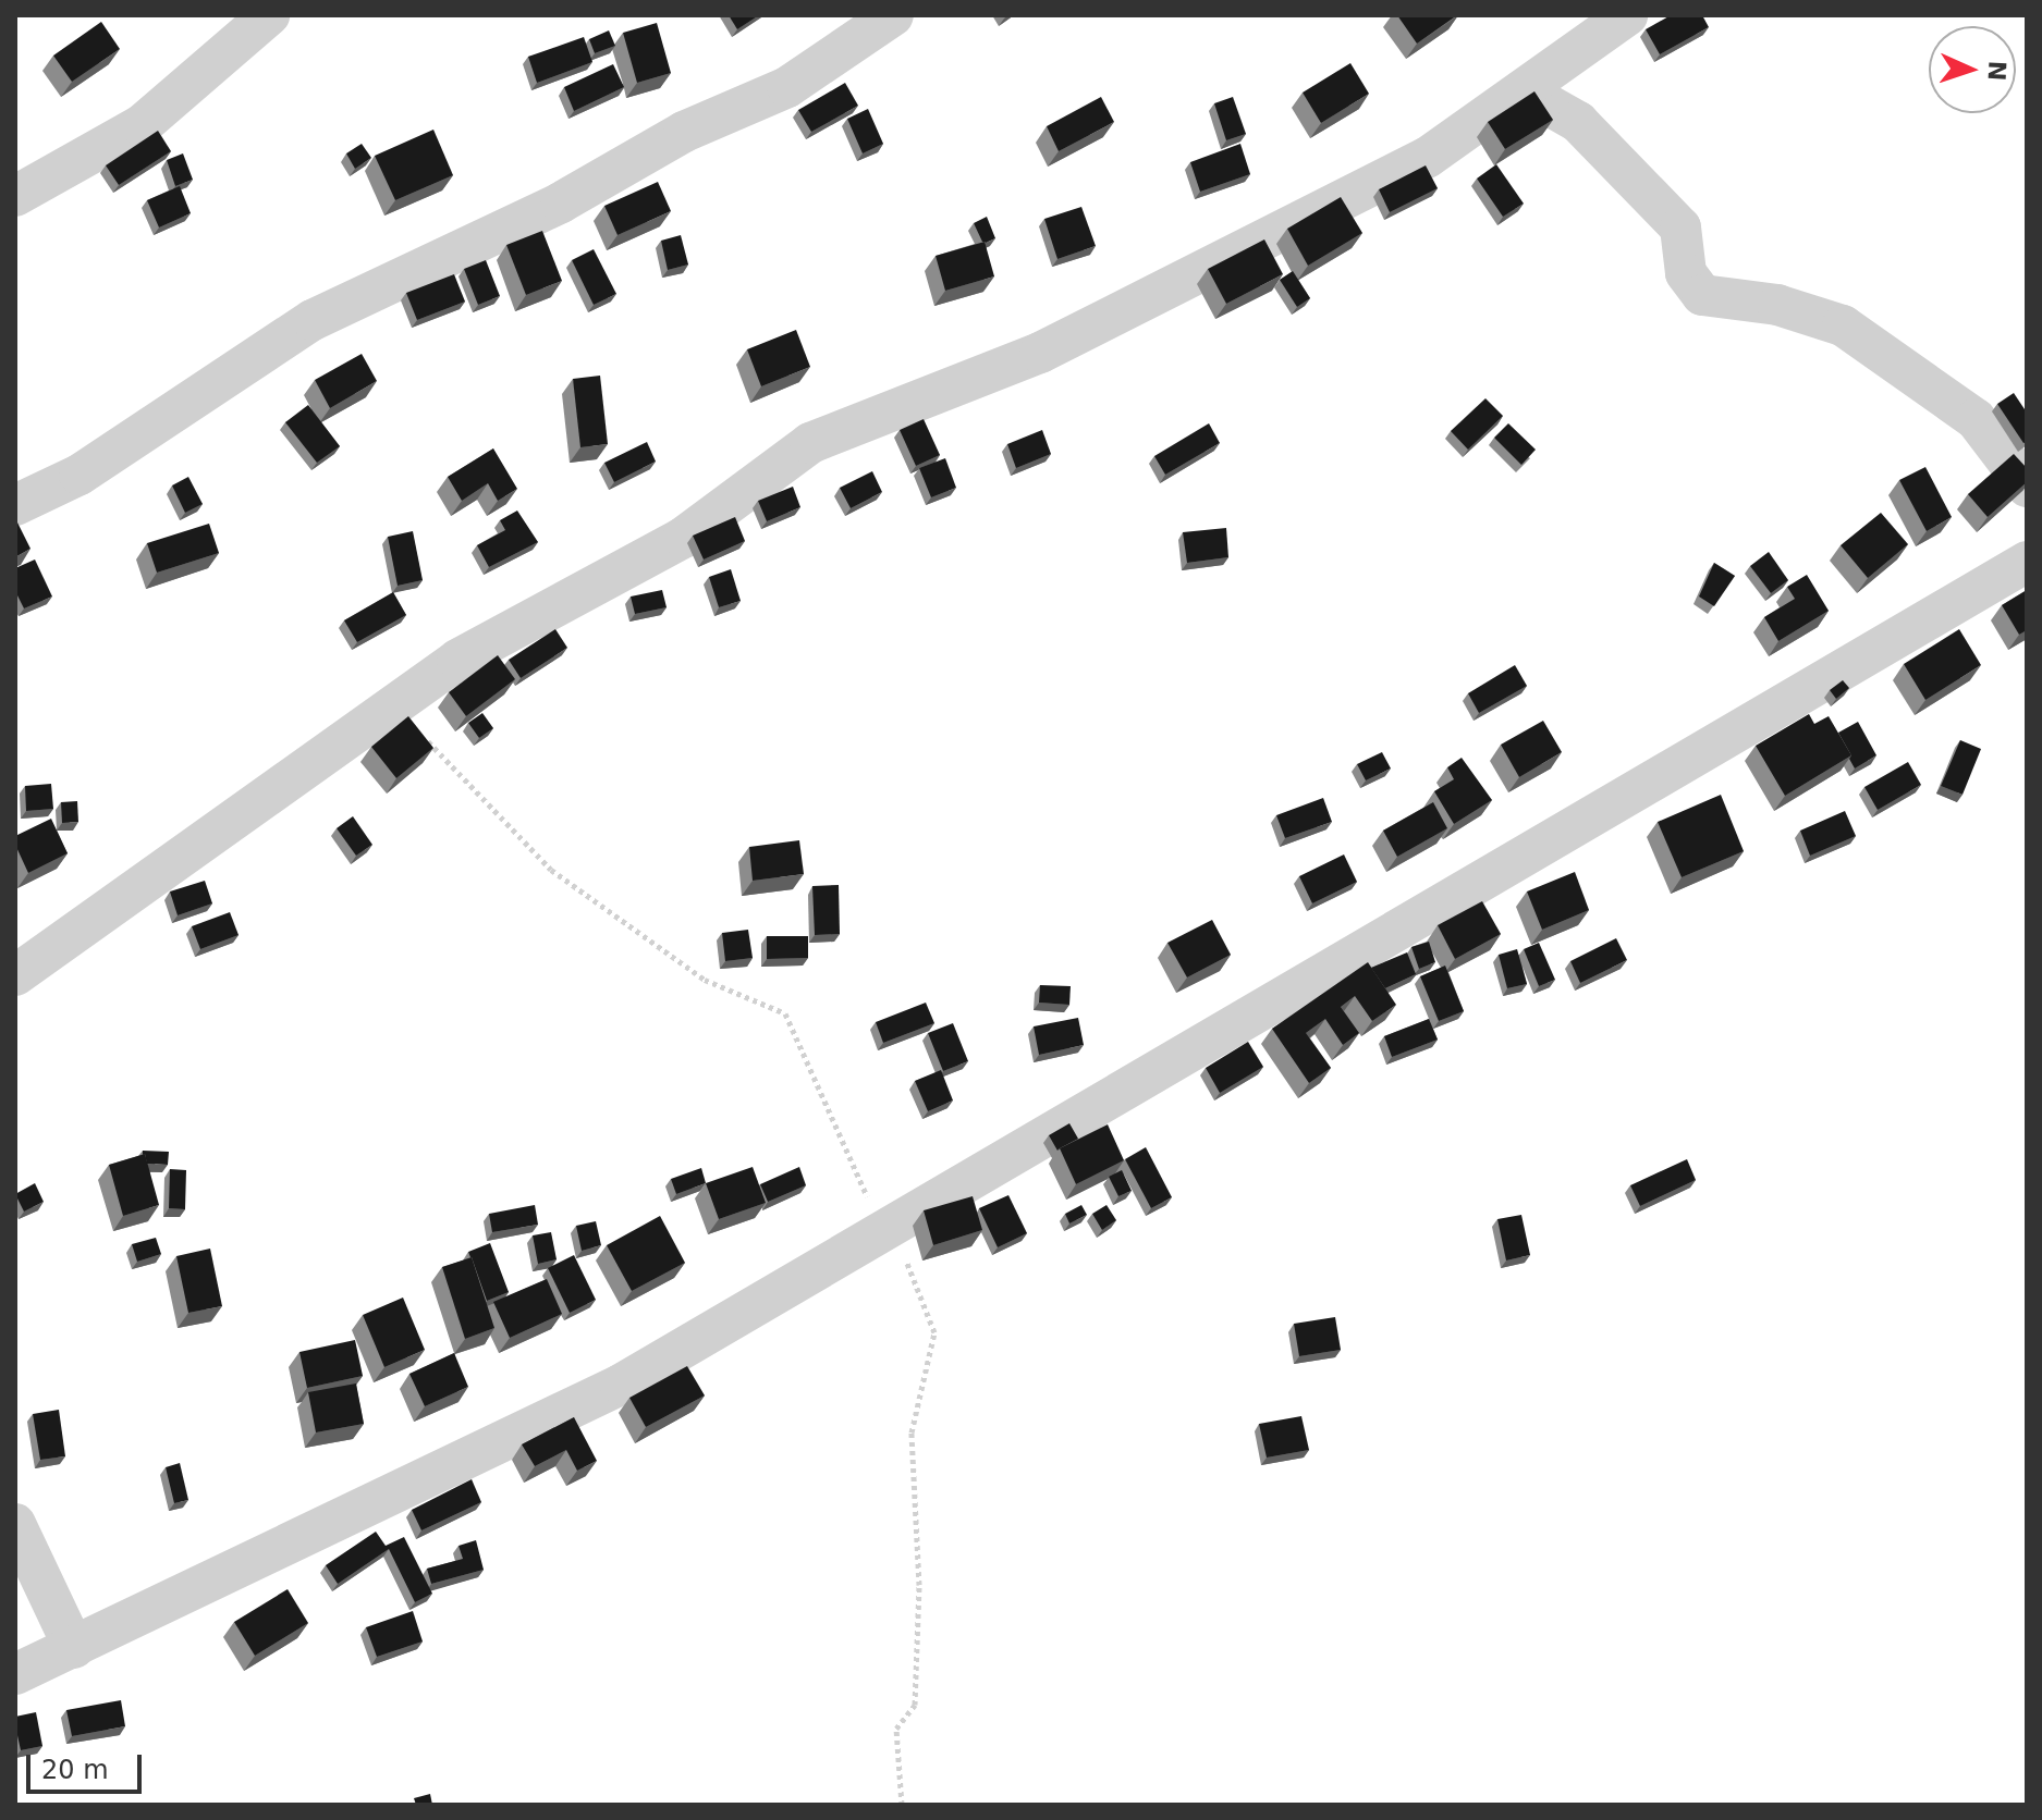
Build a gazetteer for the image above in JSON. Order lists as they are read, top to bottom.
{
  "scale_bar": "20 m",
  "north": "right"
}
